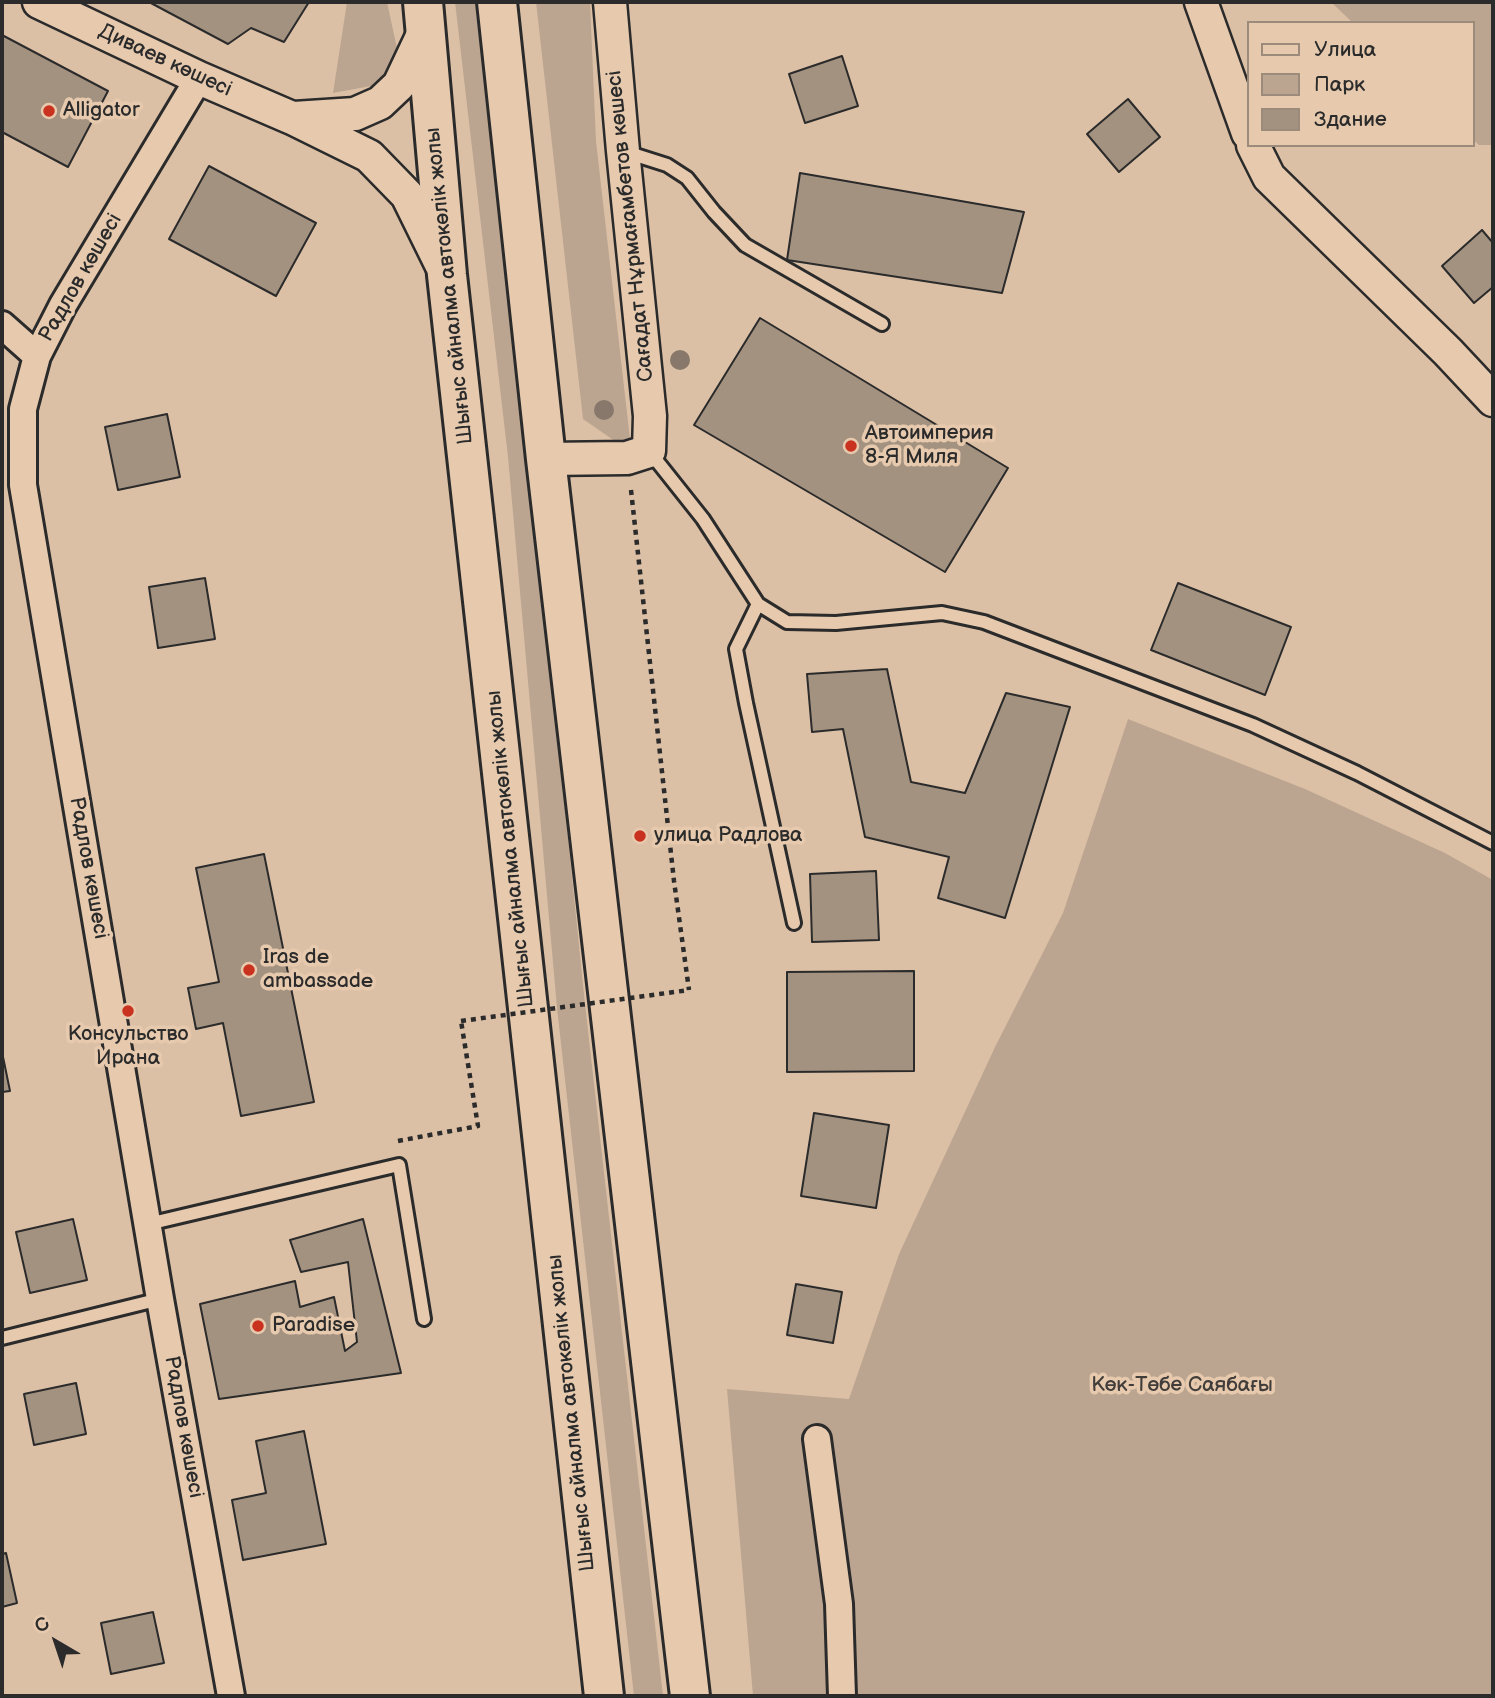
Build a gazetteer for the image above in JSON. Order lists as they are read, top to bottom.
{
  "streets": {
    "main road": ["Шығыс айналма автокөлік жолы"],
    "street": ["Диваев көшесі", "Сағадат Нұрмағамбетов көшесі", "Радлов көшесі"]
  },
  "crossings": [
    ["Диваев көшесі", "Радлов көшесі"],
    ["Диваев көшесі", "Шығыс айналма автокөлік жолы"]
  ],
  "parks": ["Көк-Төбе Саябағы"],
  "places": [
    "Alligator",
    "Автоимперия 8-Я Миля",
    "улица Радлова",
    "Iras de ambassade",
    "Консульство Ирана",
    "Paradise"
  ],
  "legend": ["Улица", "Парк", "Здание"],
  "north": "top left"
}
